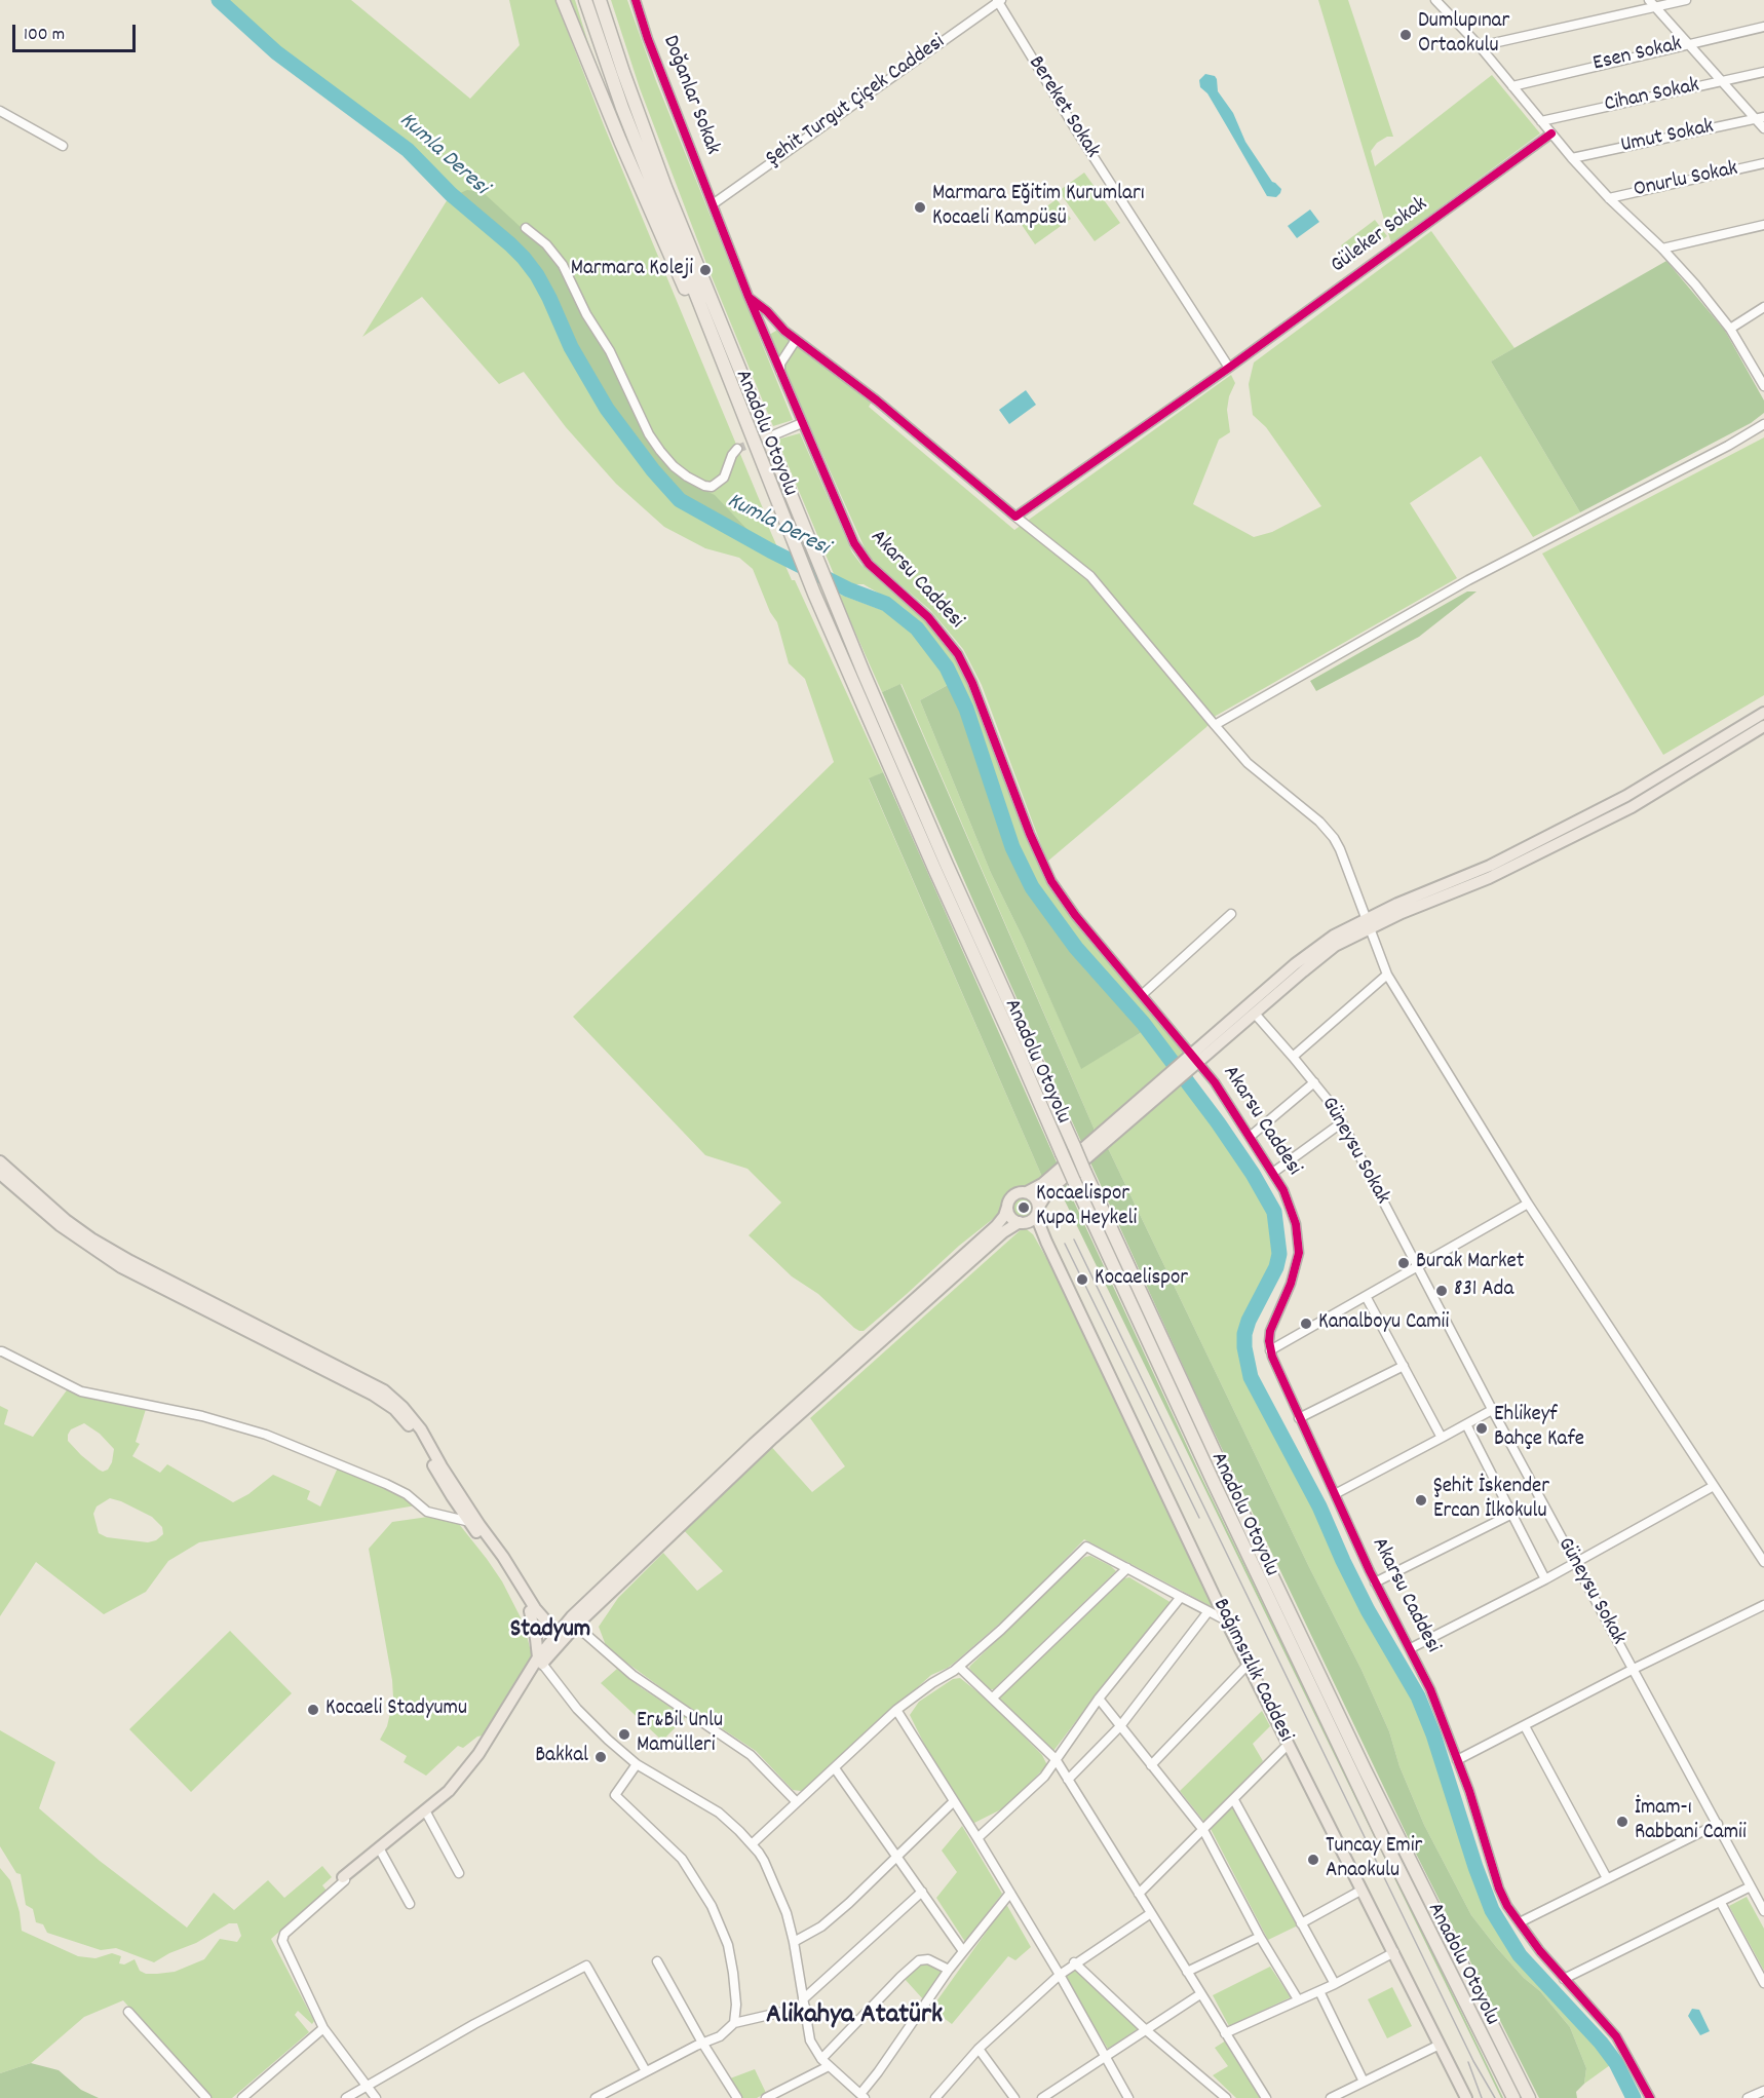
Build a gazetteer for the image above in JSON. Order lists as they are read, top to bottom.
{
  "streets": {
    "highway": ["Anadolu Otoyolu"],
    "main road": ["Bağımsızlık Caddesi"],
    "street": [
      "Esen Sokak",
      "Doğanlar Sokak",
      "Cihan Sokak",
      "Şehit Turgut Çiçek Caddesi",
      "Bereket Sokak",
      "Umut Sokak",
      "Onurlu Sokak",
      "Güleker Sokak",
      "Akarsu Caddesi",
      "Güneysu Sokak"
    ]
  },
  "crossings": [
    ["Doğanlar Sokak", "Şehit Turgut Çiçek Caddesi"],
    ["Doğanlar Sokak", "Akarsu Caddesi"],
    ["Şehit Turgut Çiçek Caddesi", "Bereket Sokak"],
    ["Şehit Turgut Çiçek Caddesi", "Akarsu Caddesi"],
    ["Bereket Sokak", "Güleker Sokak"]
  ],
  "districts": ["Stadyum", "Alikahya Atatürk"],
  "water": ["Kumla Deresi"],
  "places": [
    "Dumlupınar Ortaokulu",
    "Marmara Eğitim Kurumları Kocaeli Kampüsü",
    "Marmara Koleji",
    "Kocaelispor Kupa Heykeli",
    "Burak Market",
    "Kocaelispor",
    "831 Ada",
    "Kanalboyu Camii",
    "Ehlikeyf Bahçe Kafe",
    "Şehit İskender Ercan İlkokulu",
    "Kocaeli Stadyumu",
    "Er&Bil Unlu Mamülleri",
    "Bakkal",
    "İmam-ı Rabbani Camii",
    "Tuncay Emir Anaokulu"
  ],
  "scale_bar": "100 m"
}
